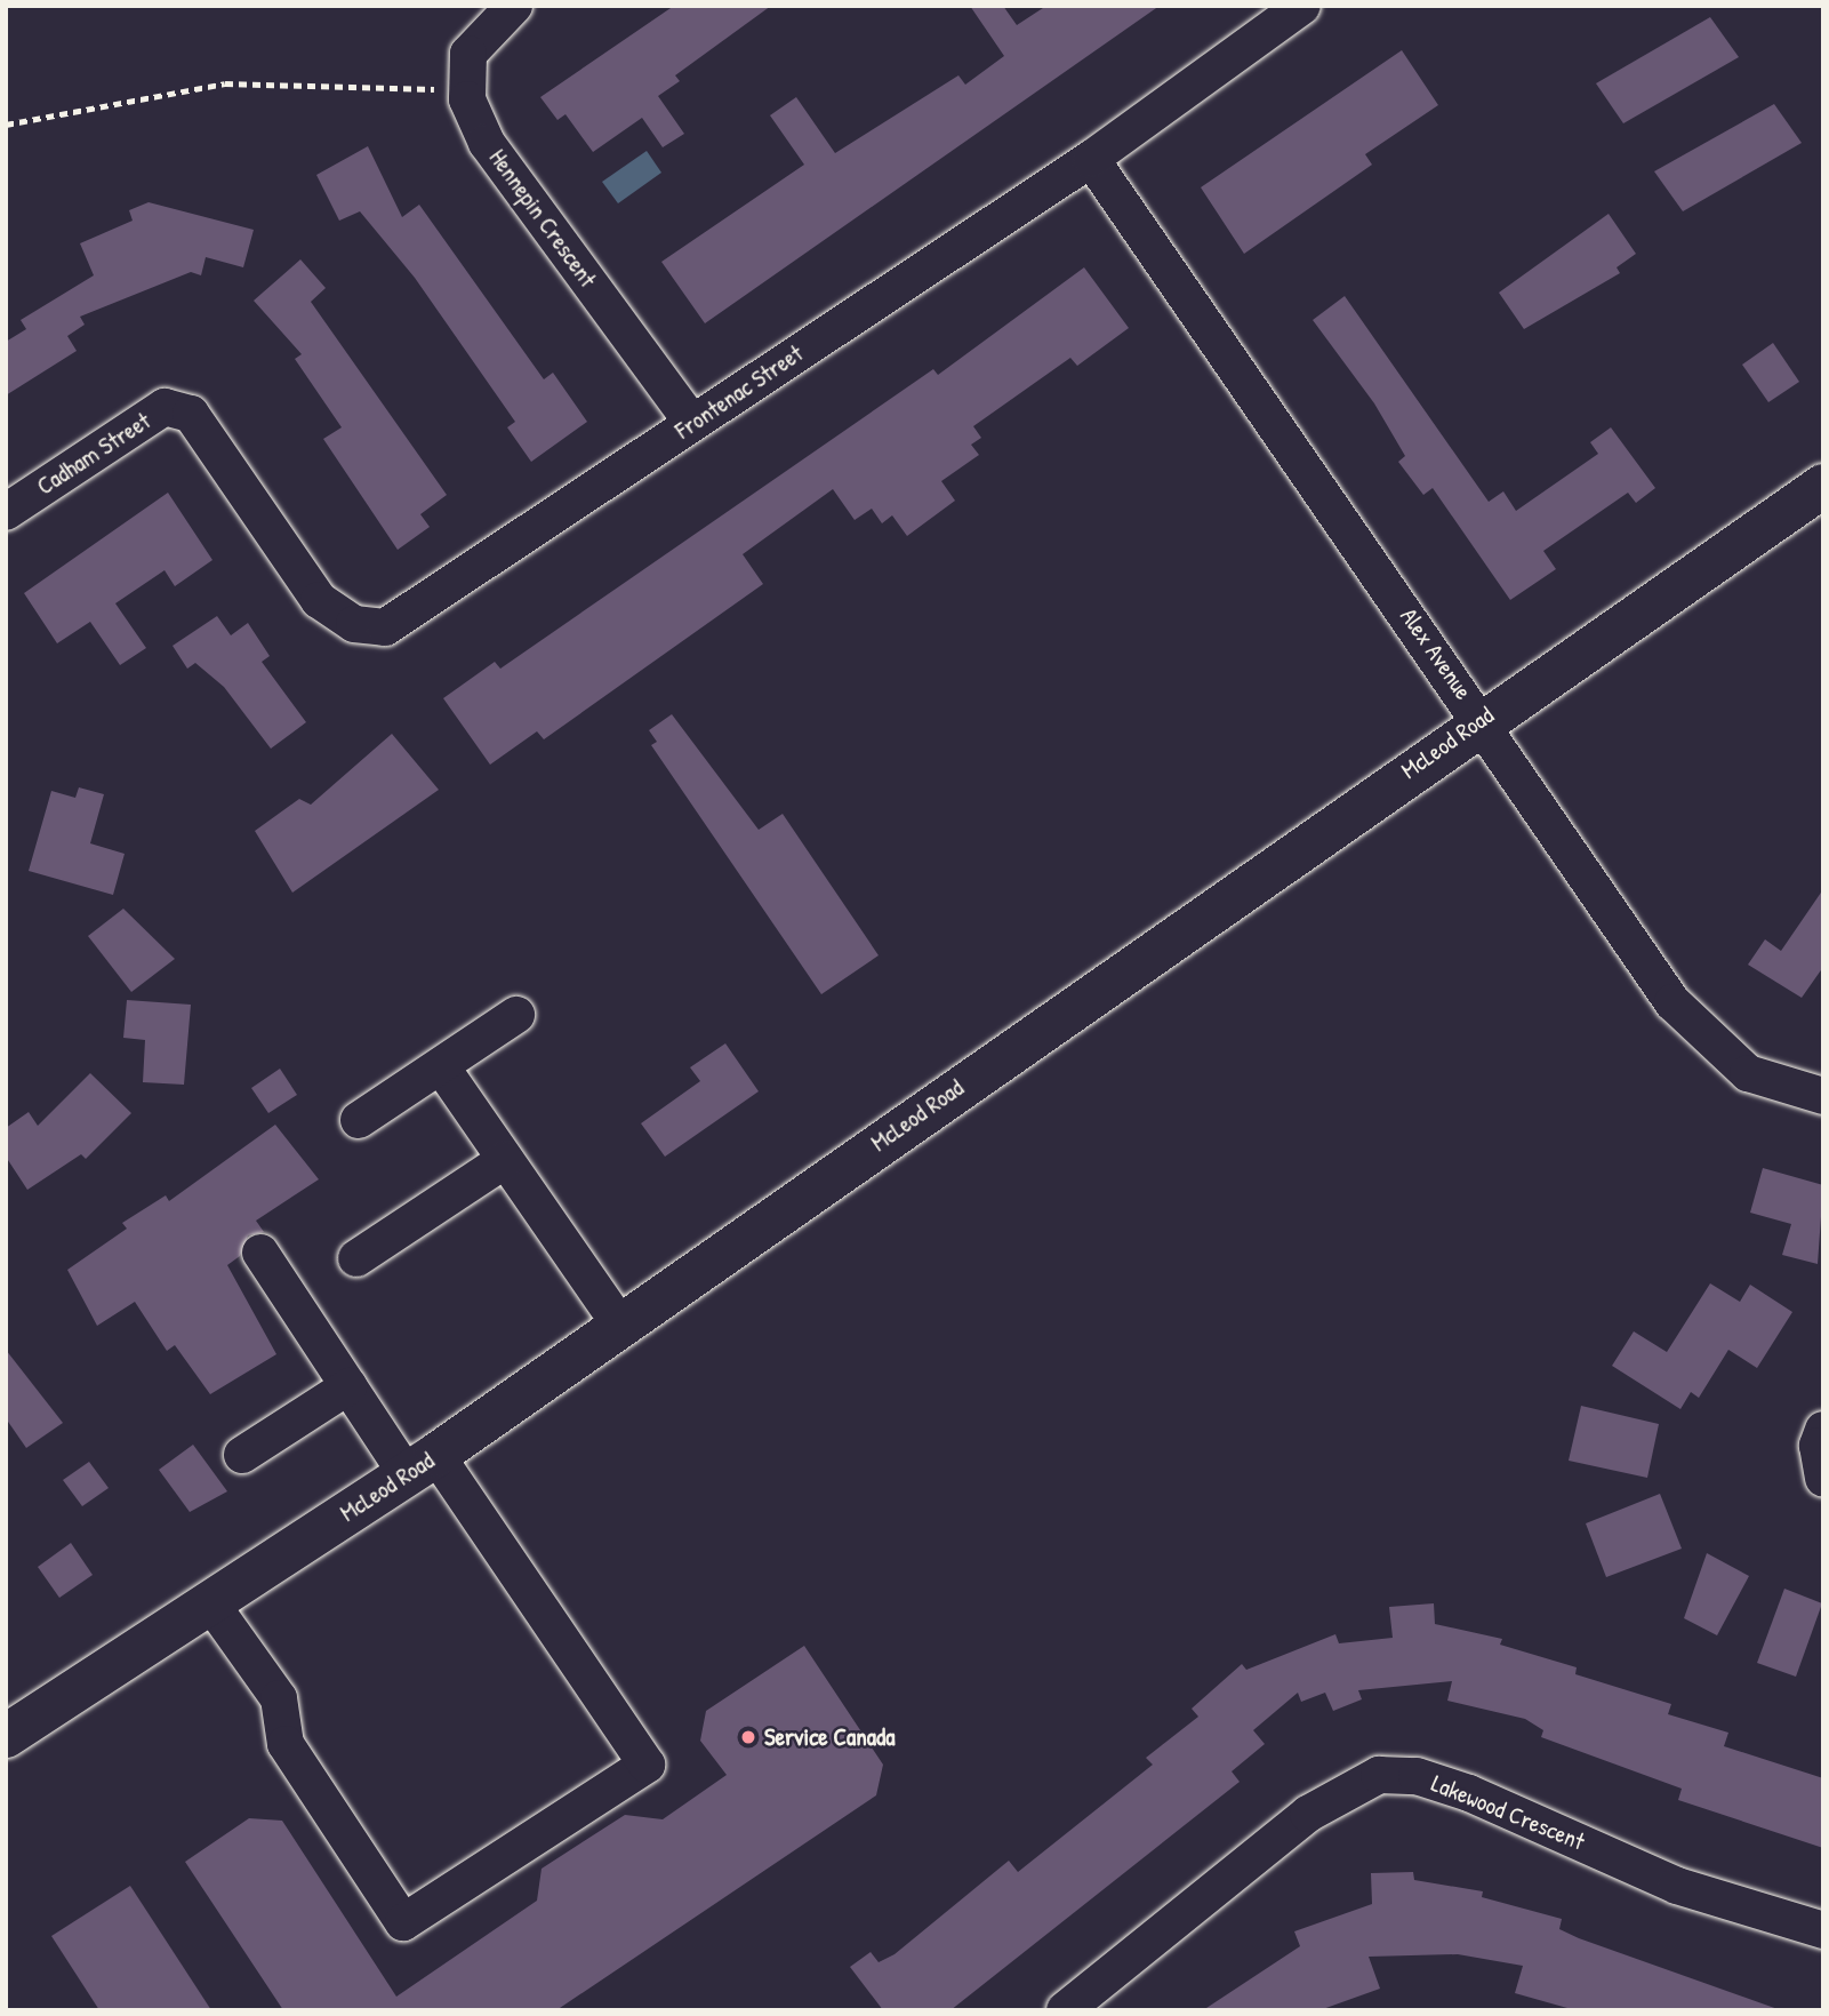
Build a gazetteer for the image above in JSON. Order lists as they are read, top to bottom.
{
  "streets": {
    "main road": ["McLeod Road"],
    "street": [
      "Hennepin Crescent",
      "Frontenac Street",
      "Cadham Street",
      "Alex Avenue",
      "Lakewood Crescent"
    ]
  },
  "crossings": [
    ["Hennepin Crescent", "Frontenac Street"],
    ["Frontenac Street", "Cadham Street"],
    ["Frontenac Street", "Alex Avenue"],
    ["Alex Avenue", "McLeod Road"]
  ],
  "places": ["Service Canada"]
}
